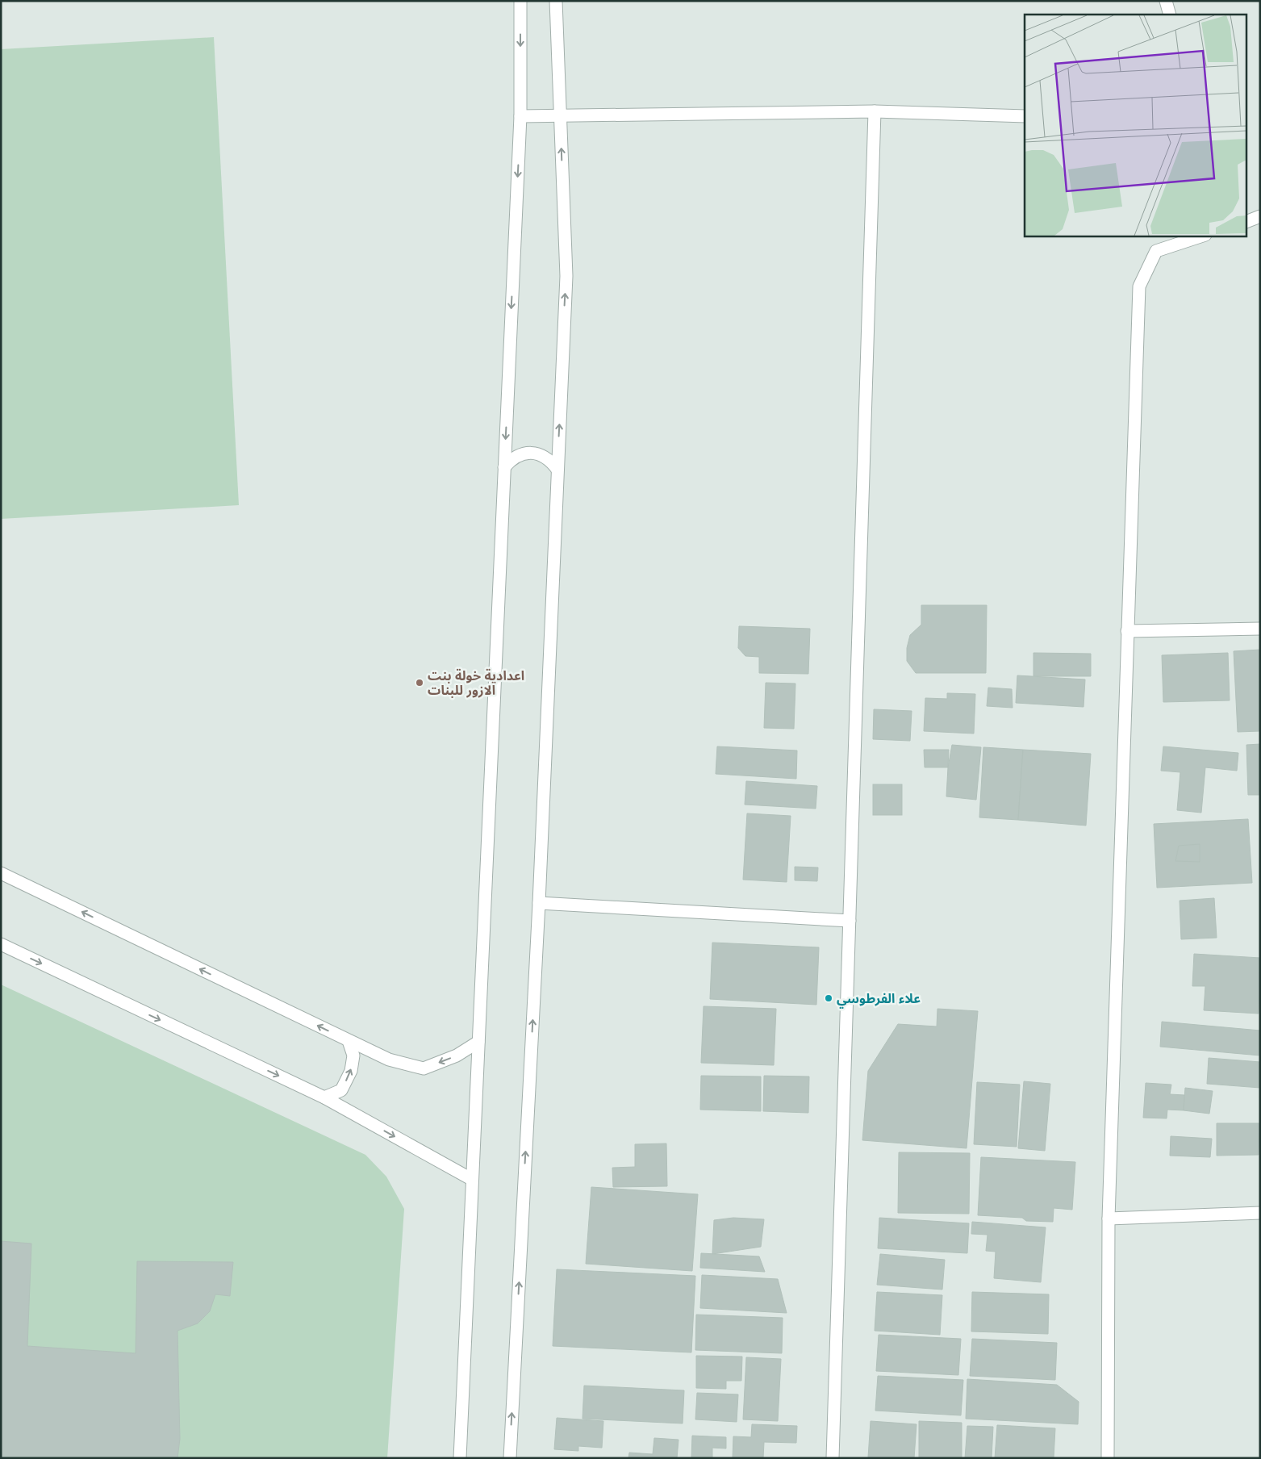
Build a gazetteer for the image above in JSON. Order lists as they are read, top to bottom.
{
  "places": ["اعدادية خولة بنت الازور للبنات", "علاء الفرطوسي"]
}
